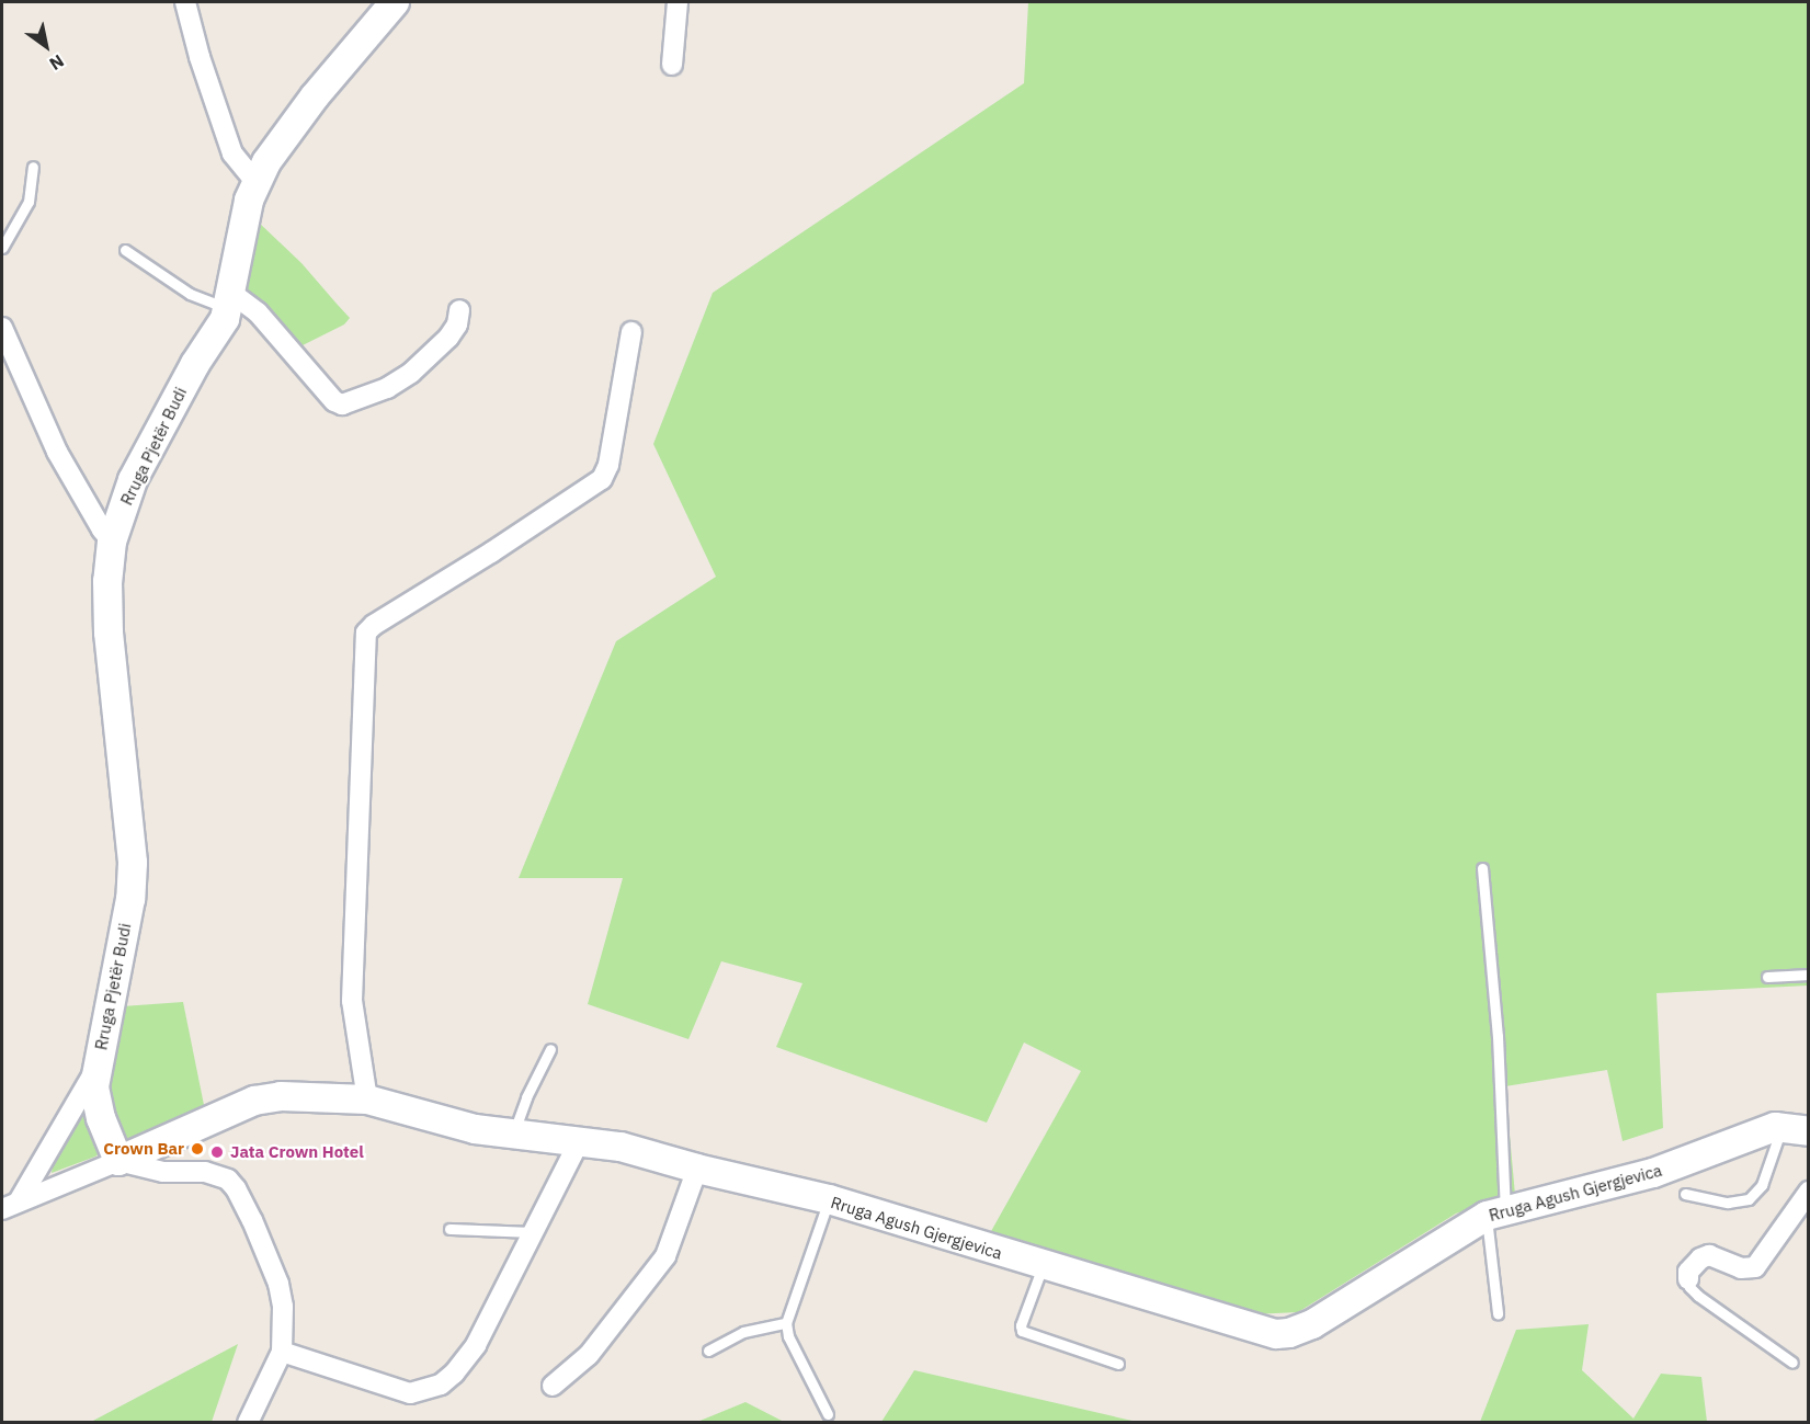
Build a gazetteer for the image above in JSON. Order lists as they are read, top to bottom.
{
  "streets": {
    "main road": ["Rruga Pjetër Budi", "Rruga Agush Gjergjevica"]
  },
  "crossings": [
    ["Rruga Pjetër Budi", "Rruga Agush Gjergjevica"]
  ],
  "places": ["Crown Bar", "Jata Crown Hotel"],
  "north": "bottom right"
}
